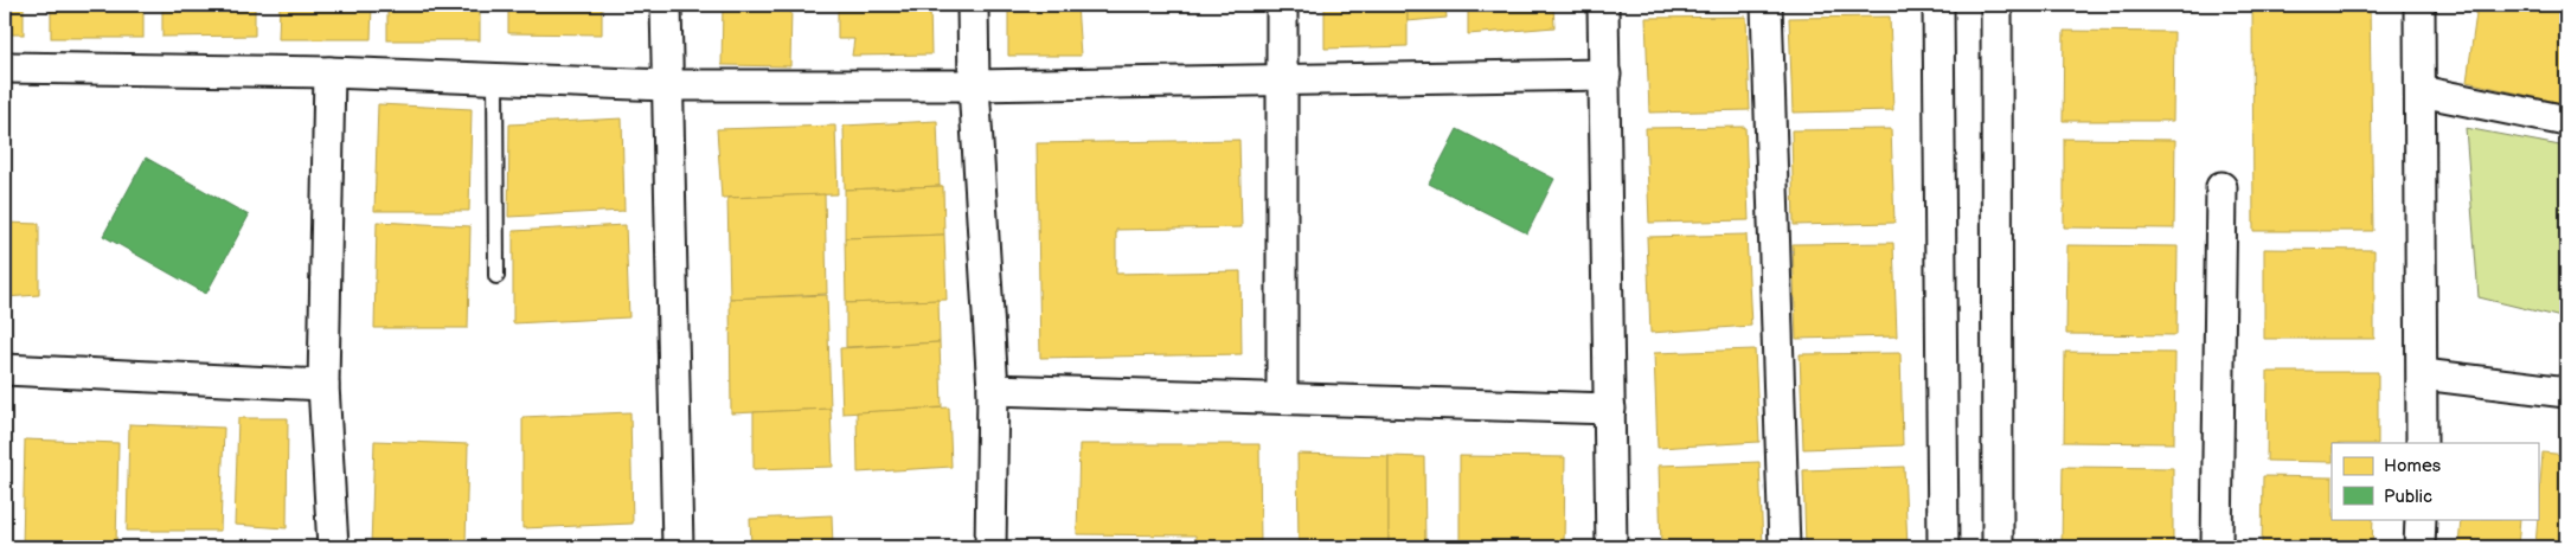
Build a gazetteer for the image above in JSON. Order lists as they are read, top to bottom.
{
  "legend": ["Homes", "Public"]
}
